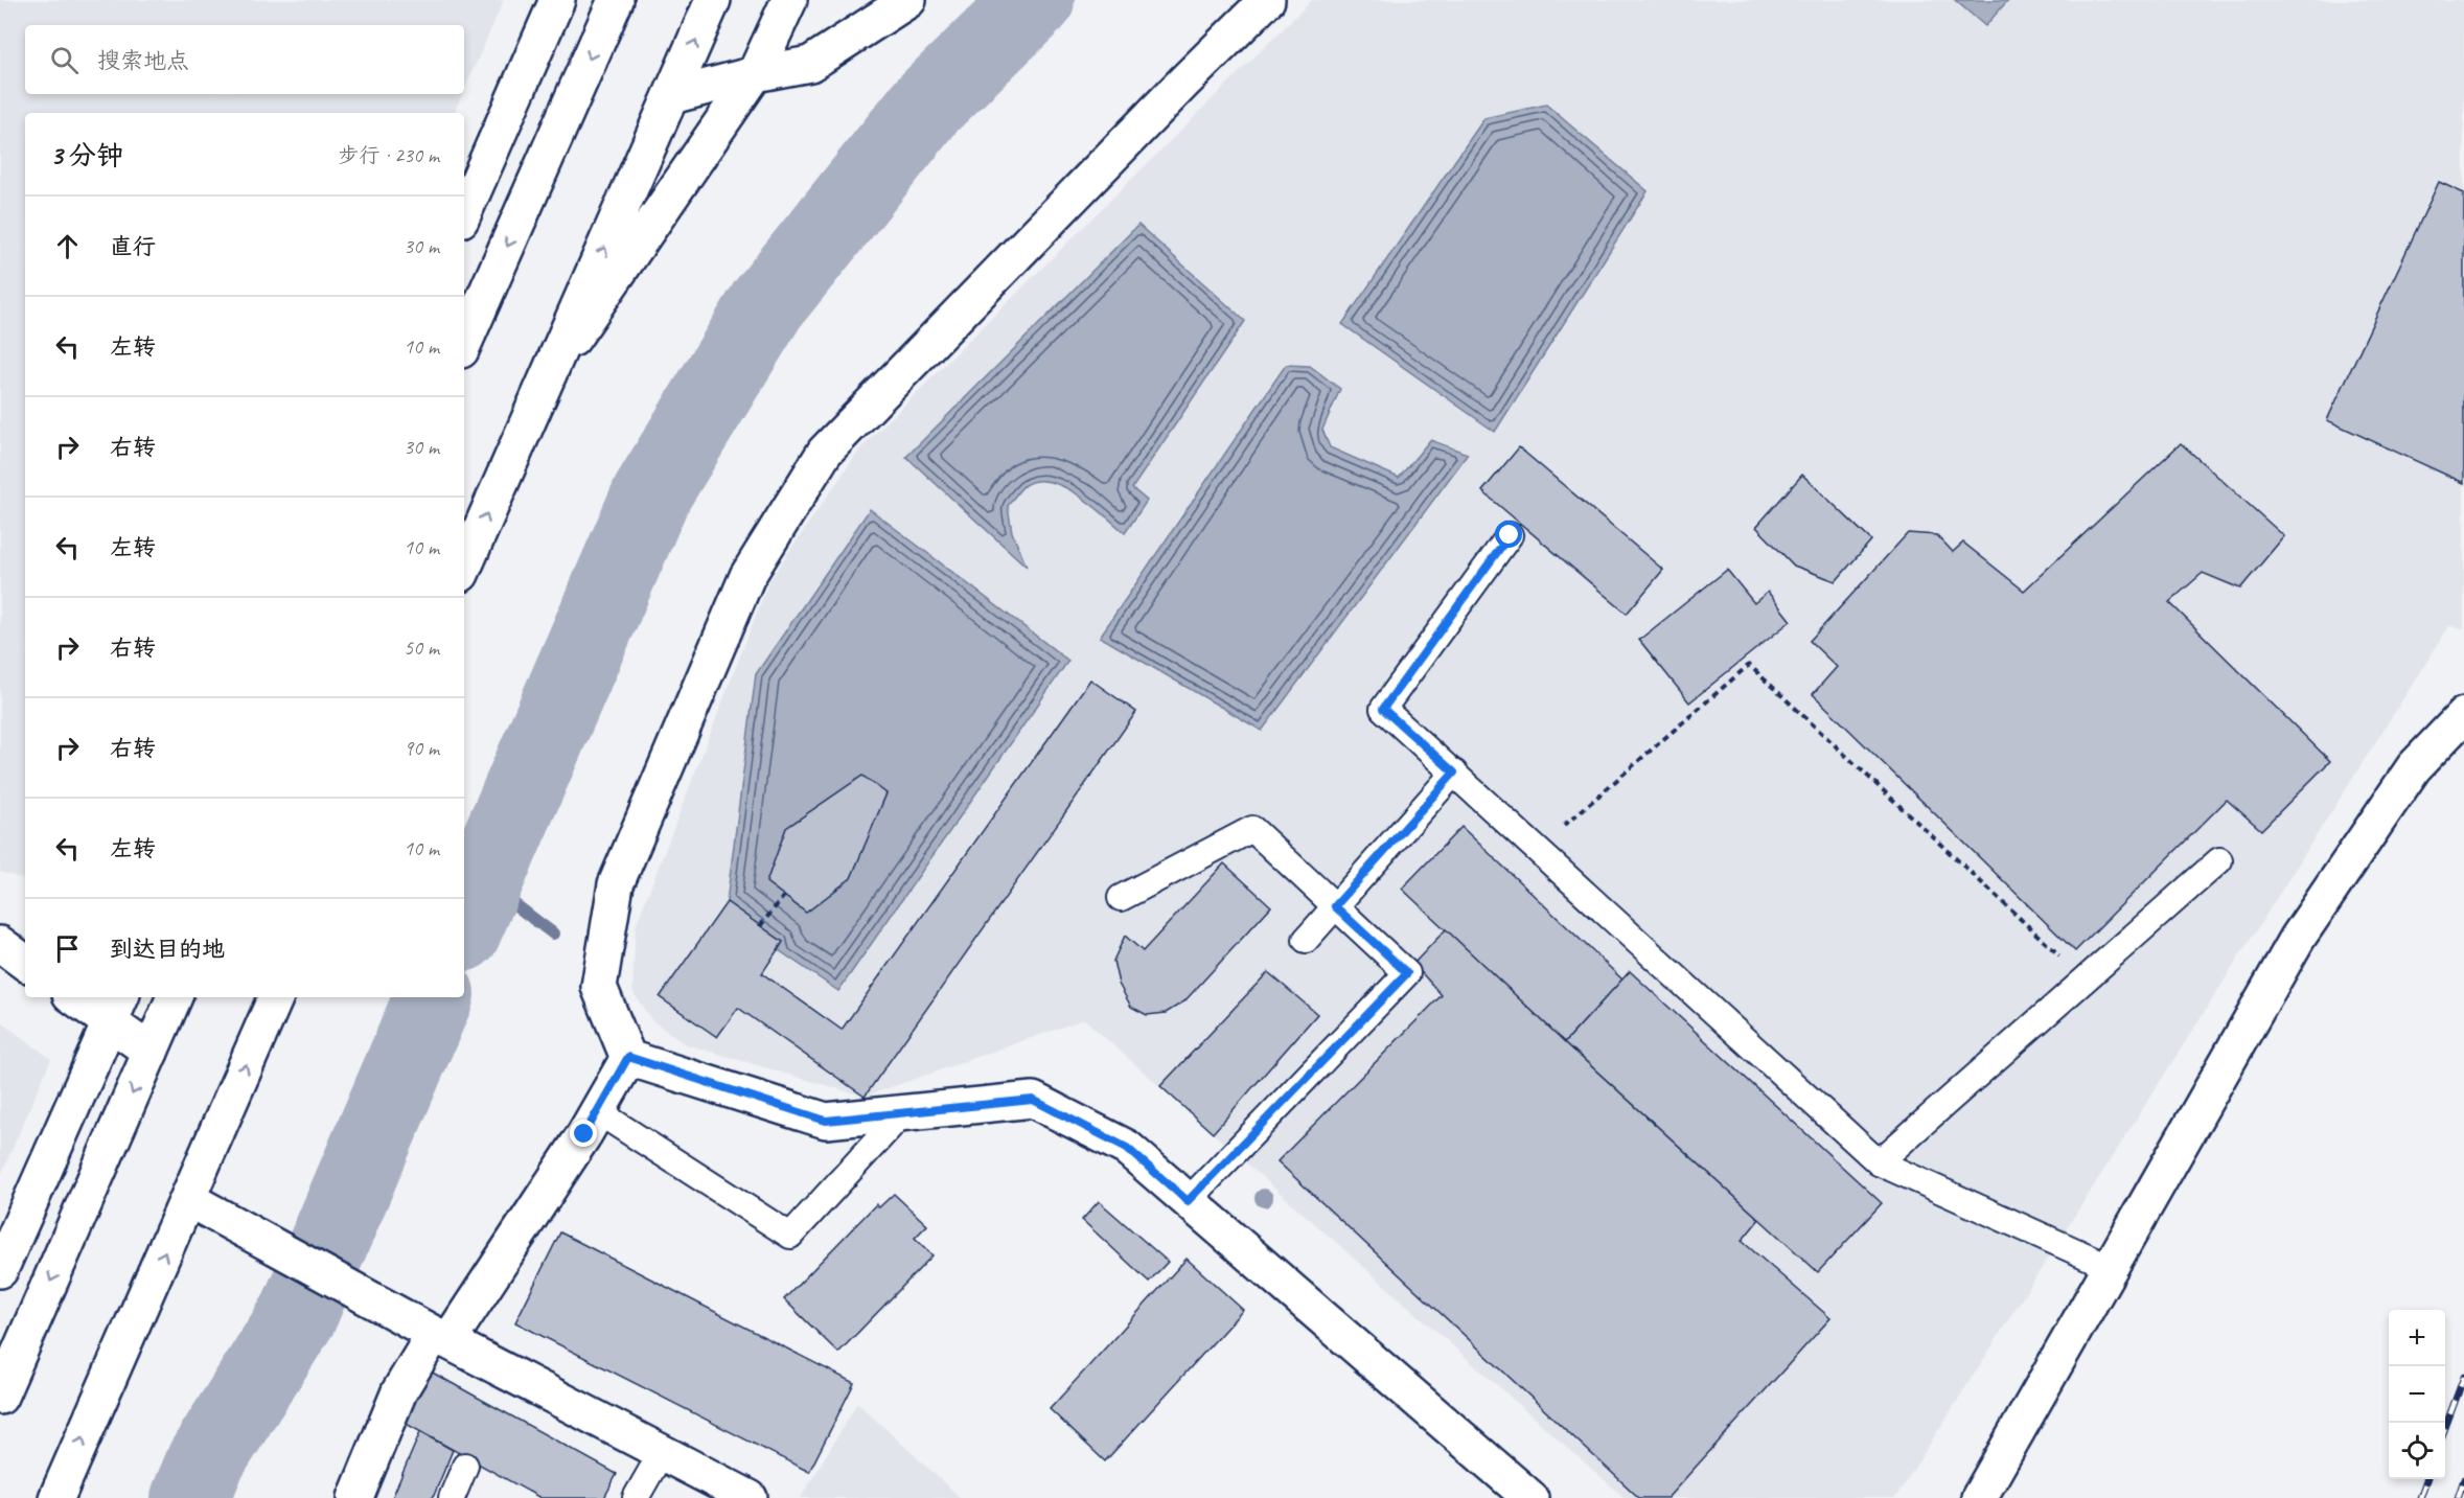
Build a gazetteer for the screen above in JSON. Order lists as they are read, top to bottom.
{
  "page": {
    "search": "搜索地点",
    "heading": ["3 分钟", "步行 · 230 m"],
    "list": [
      ["直行", "30 m"],
      ["左转", "10 m"],
      ["右转", "30 m"],
      ["左转", "10 m"],
      ["右转", "50 m"],
      ["右转", "90 m"],
      ["左转", "10 m"],
      "到达目的地"
    ],
    "map_buttons": ["+", "−"]
  }
}
